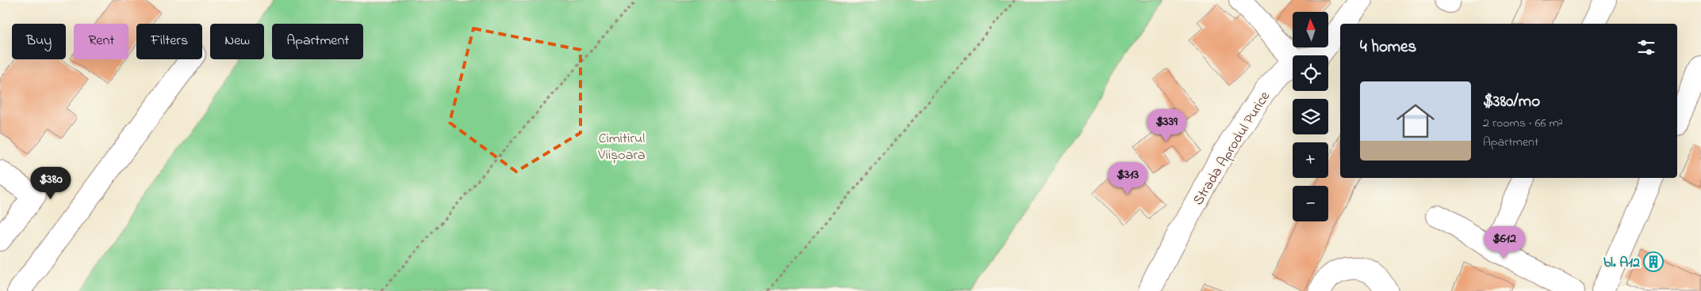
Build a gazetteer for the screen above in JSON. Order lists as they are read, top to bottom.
{
  "streets": {
    "street": ["Strada Aprodul Purice"]
  },
  "parks": ["Cimitirul Viișoara"],
  "places": {
    "building": ["bl. A12"]
  },
  "north": "top",
  "page": {
    "map_buttons": ["+", "−"],
    "chip": [
      "Buy",
      "Rent",
      "Filters",
      "New",
      "Apartment"
    ],
    "heading": "4 homes",
    "list": [
      {
        "name": "$380/mo",
        "note": "2 rooms · 66 m² · Apartment"
      }
    ],
    "price": [
      "$339",
      "$313",
      "$380",
      "$612"
    ]
  }
}
